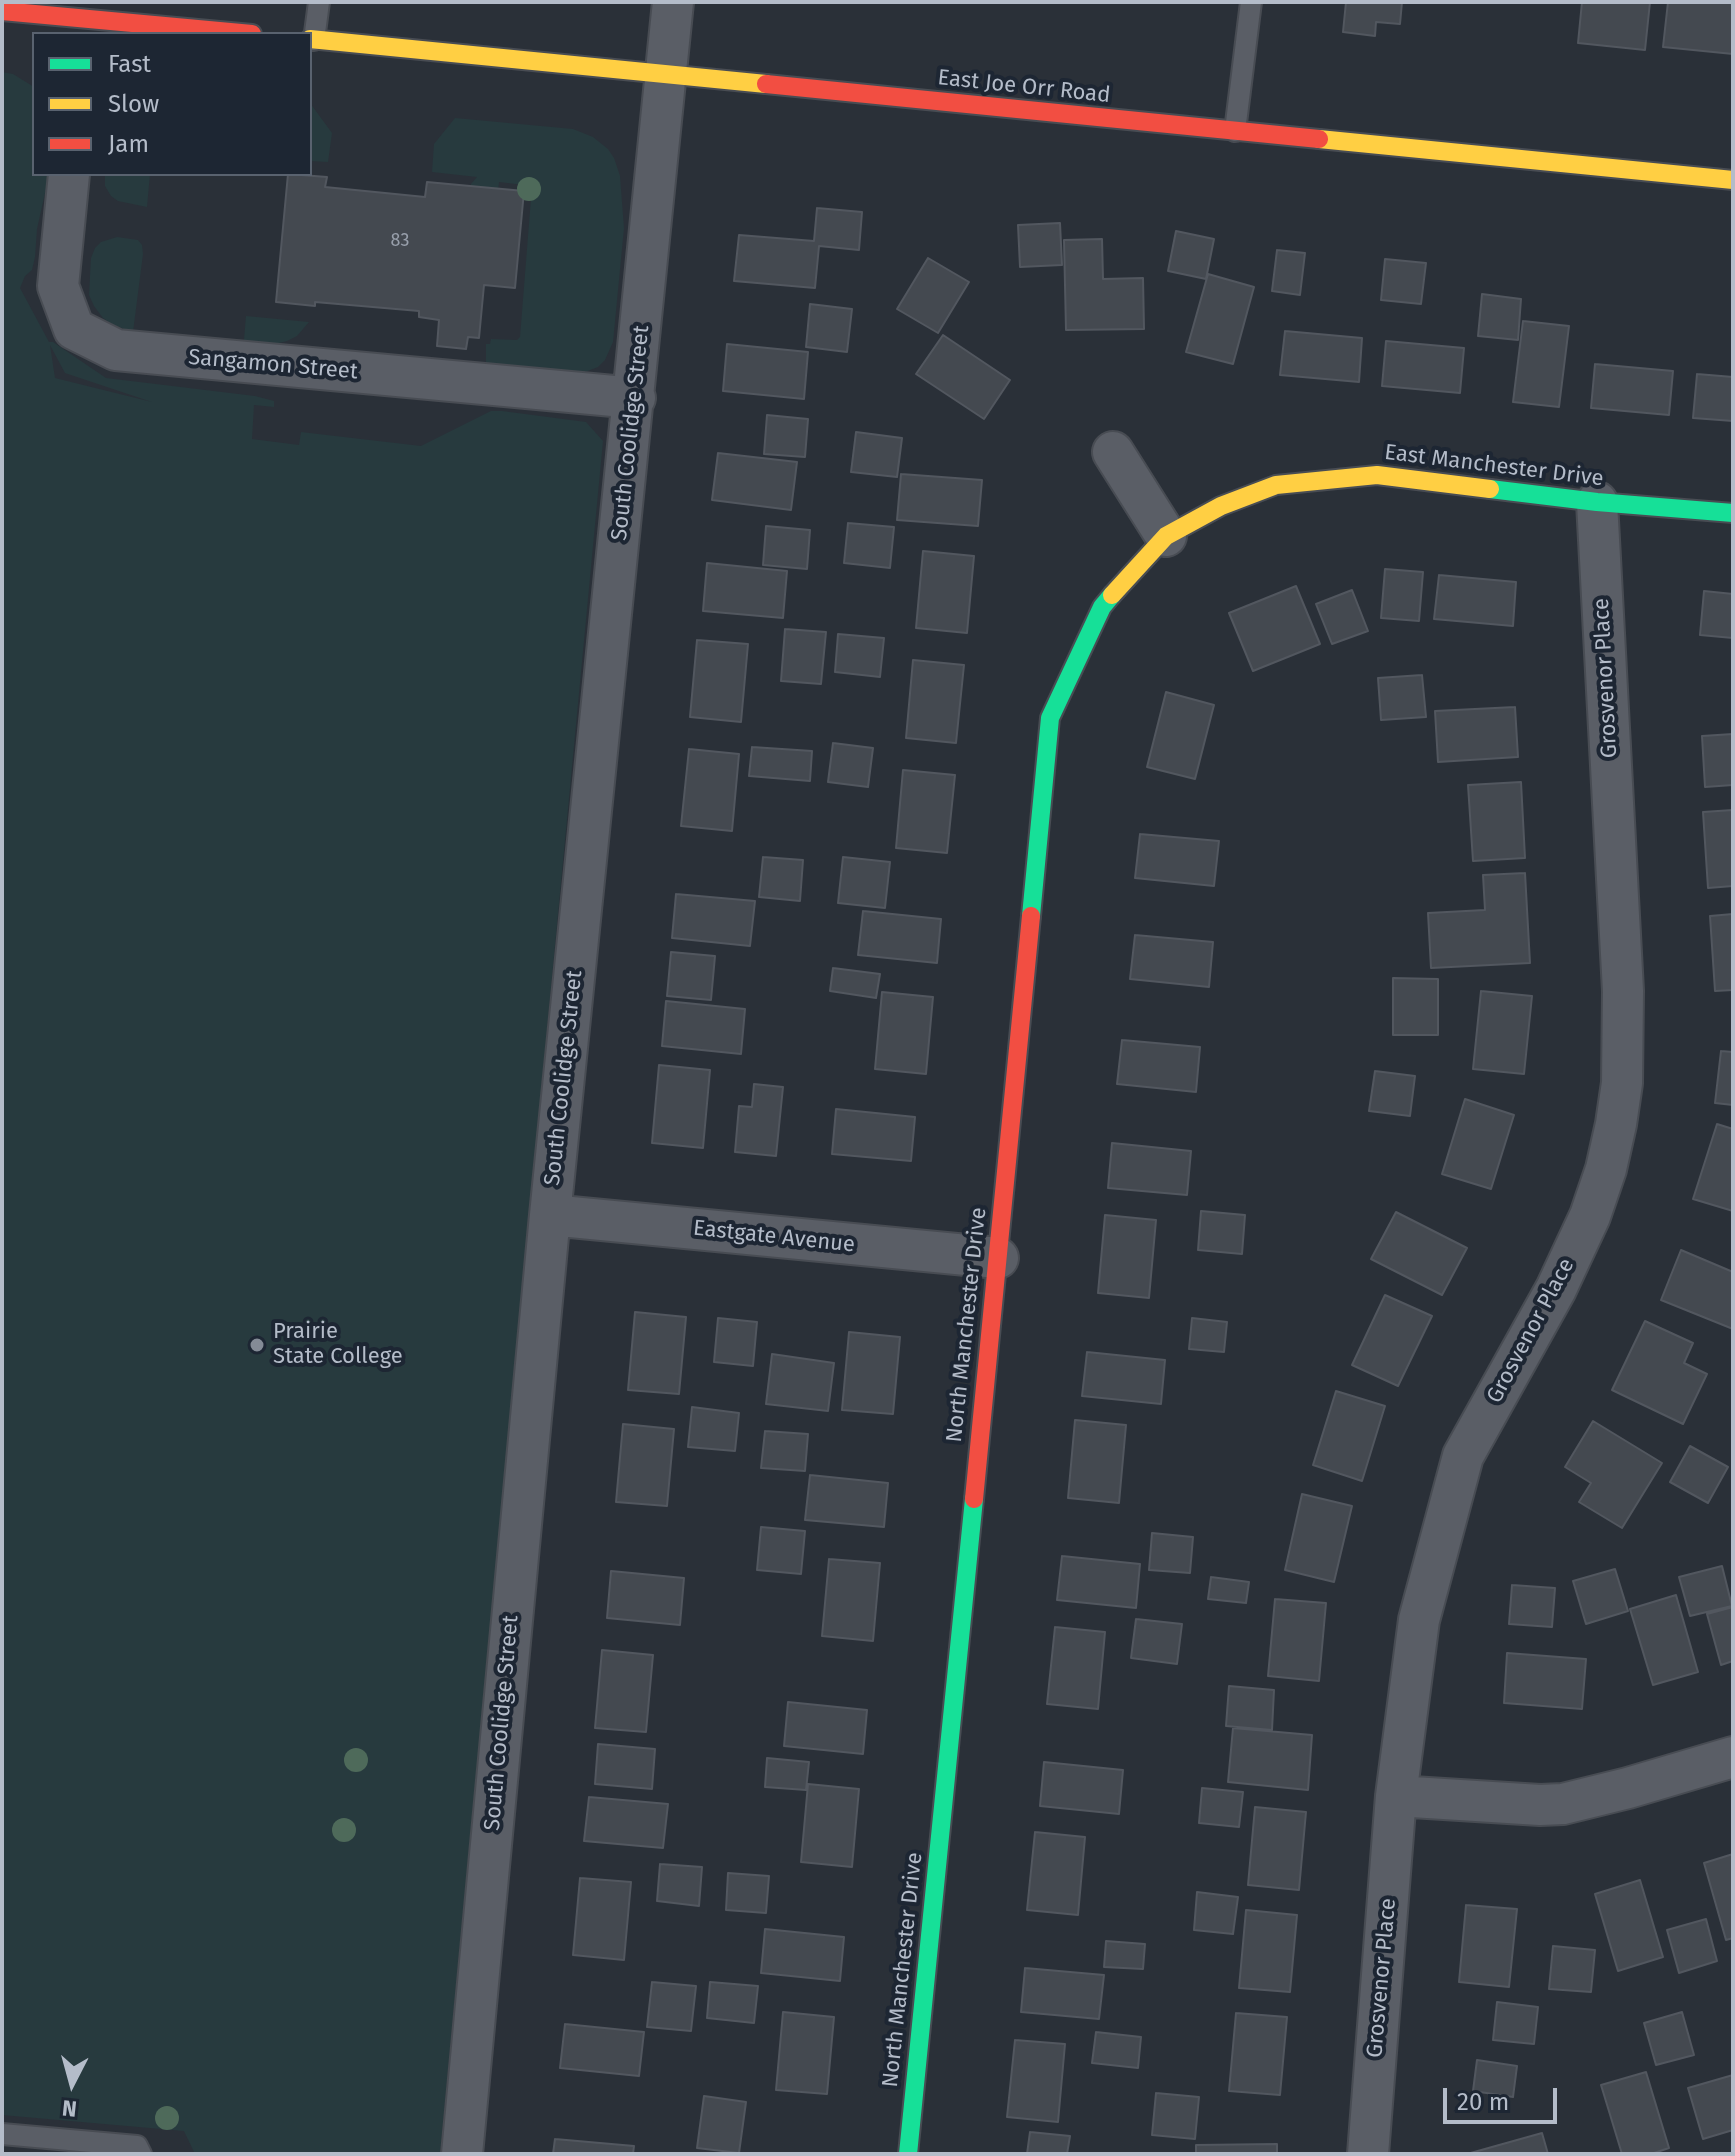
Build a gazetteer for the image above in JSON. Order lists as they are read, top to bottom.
{
  "streets": {
    "street": [
      "East Joe Orr Road",
      "Sangamon Street",
      "South Coolidge Street",
      "East Manchester Drive",
      "Grosvenor Place",
      "Eastgate Avenue",
      "North Manchester Drive"
    ]
  },
  "crossings": [
    ["East Joe Orr Road", "South Coolidge Street"],
    ["Sangamon Street", "South Coolidge Street"],
    ["South Coolidge Street", "Eastgate Avenue"],
    ["East Manchester Drive", "Grosvenor Place"],
    ["East Manchester Drive", "North Manchester Drive"],
    ["Eastgate Avenue", "North Manchester Drive"]
  ],
  "places": ["Prairie State College"],
  "house_numbers": ["83"],
  "legend": ["Fast", "Slow", "Jam"],
  "scale_bar": "20 m",
  "north": "bottom"
}
